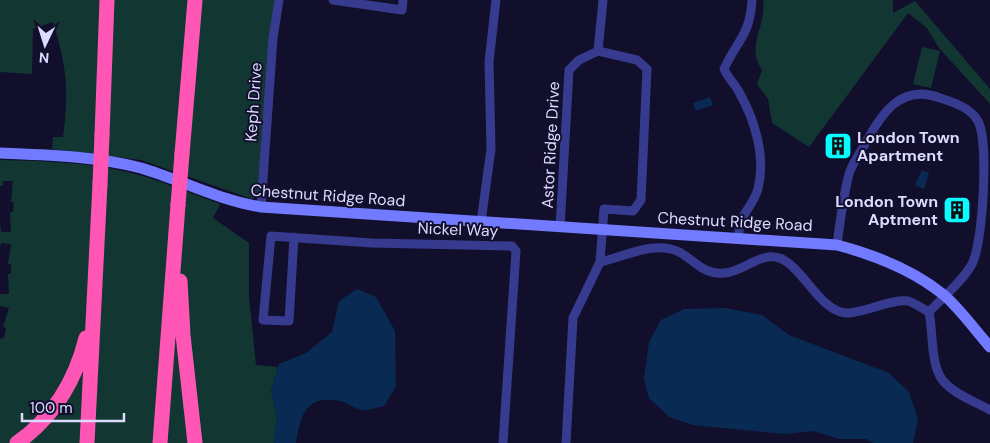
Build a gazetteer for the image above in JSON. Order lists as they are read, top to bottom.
{
  "streets": {
    "street": [
      "Keph Drive",
      "Astor Ridge Drive",
      "Chestnut Ridge Road",
      "Nickel Way"
    ]
  },
  "crossings": [
    ["Keph Drive", "Chestnut Ridge Road"],
    ["Astor Ridge Drive", "Chestnut Ridge Road"]
  ],
  "places": {
    "building": ["London Town Apartment", "London Town Aptment"]
  },
  "scale_bar": "100 m",
  "north": "bottom"
}
